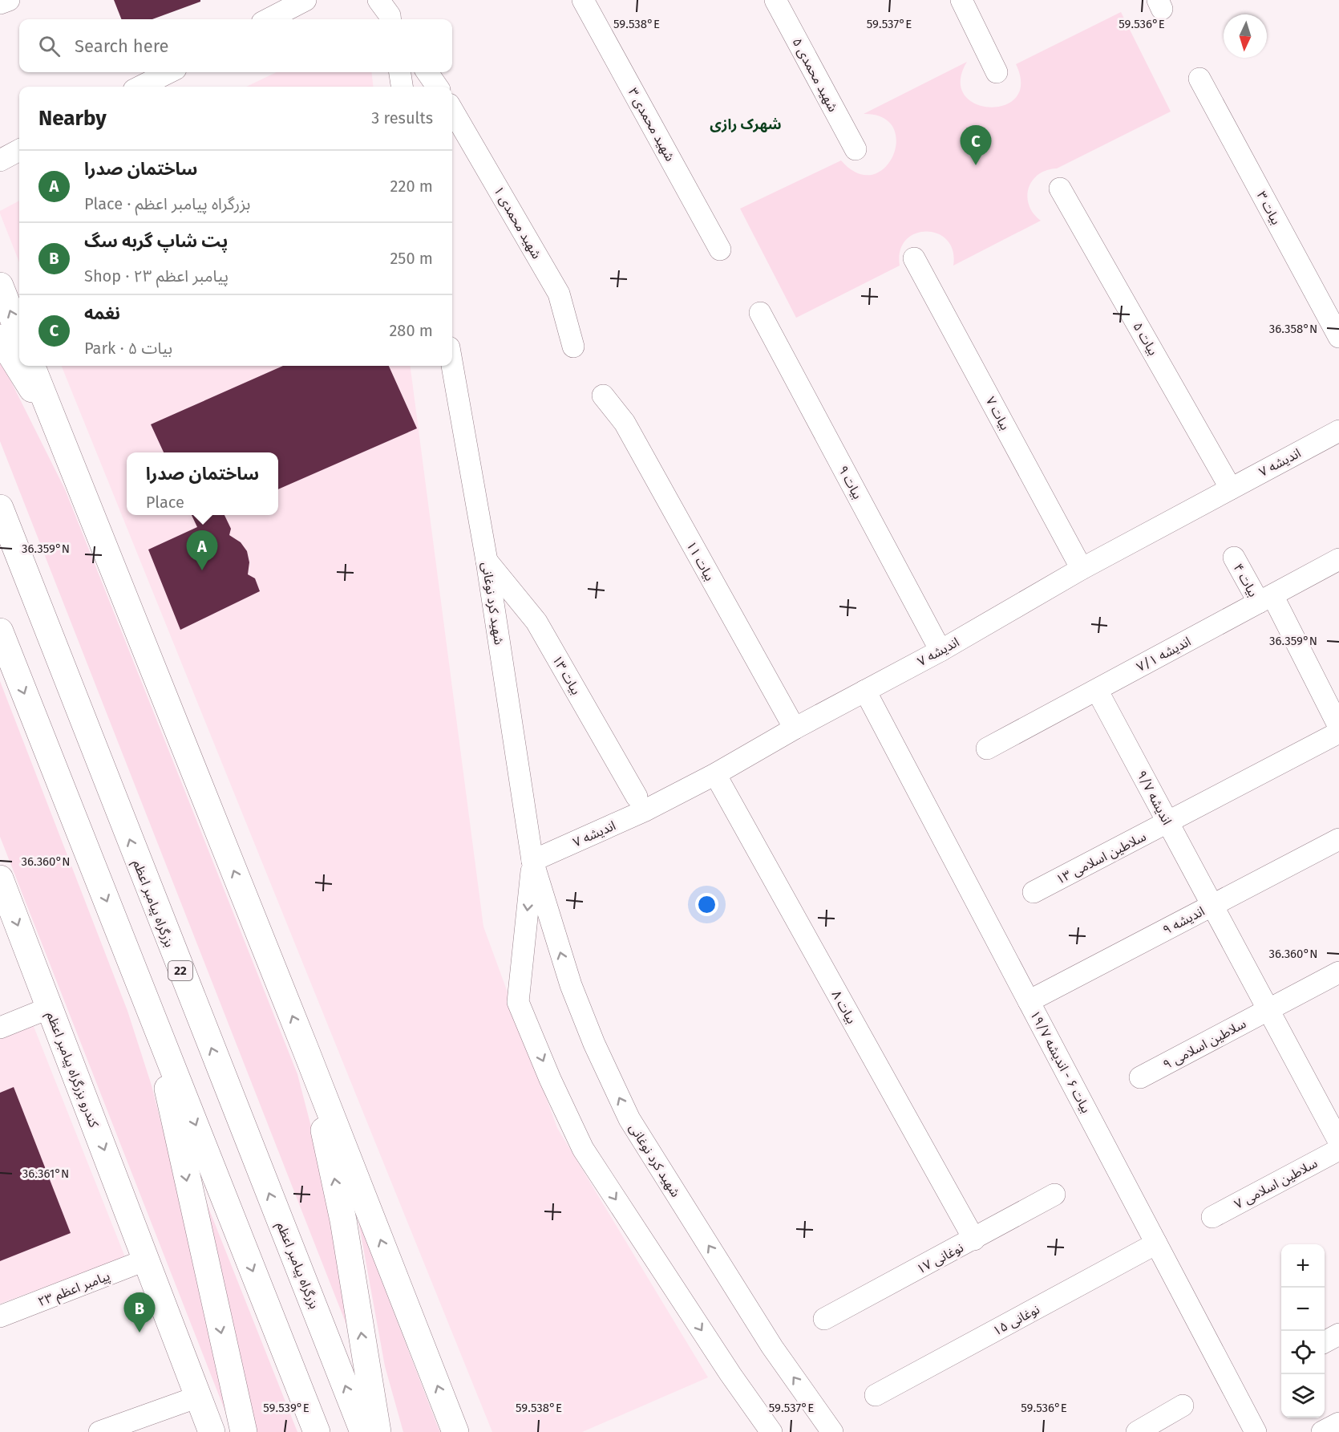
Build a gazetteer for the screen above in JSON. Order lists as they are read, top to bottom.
{
  "streets": {
    "highway": ["بزرگراه پیامبر اعظم", "22", "کندرو بزرگراه پیامبر اعظم"],
    "street": [
      "شهید محمدی ۵",
      "شهید محمدی ۳",
      "بیات ۳",
      "شهید محمدی ۱",
      "بیات ۵",
      "بیات ۷",
      "اندیشه ۷",
      "بیات ۹",
      "بیات ۱۱",
      "بیات ۴",
      "شهید کرد نوغانی",
      "اندیشه ۷/۱",
      "بیات ۱۳",
      "اندیشه ۹/۷",
      "سلاطین اسلامی ۱۳",
      "اندیشه ۹",
      "بیات ۸",
      "سلاطین اسلامی ۹",
      "بیات ۶ - اندیشه ۱۹/۷",
      "سلاطین اسلامی ۷",
      "نوغانی ۱۷",
      "پیامبر اعظم ۲۳",
      "نوغانی ۱۵"
    ]
  },
  "crossings": [
    ["بیات ۵", "اندیشه ۷"],
    ["بیات ۷", "اندیشه ۷"],
    ["اندیشه ۷", "بیات ۹"],
    ["اندیشه ۷", "بیات ۱۱"],
    ["اندیشه ۷", "شهید کرد نوغانی"],
    ["اندیشه ۷", "بیات ۸"],
    ["اندیشه ۷", "بیات ۶ - اندیشه ۱۹/۷"],
    ["بیات ۴", "اندیشه ۷/۱"],
    ["شهید کرد نوغانی", "بیات ۱۳"],
    ["اندیشه ۷/۱", "اندیشه ۹/۷"],
    ["اندیشه ۹/۷", "سلاطین اسلامی ۱۳"],
    ["اندیشه ۹/۷", "اندیشه ۹"],
    ["اندیشه ۹/۷", "سلاطین اسلامی ۹"],
    ["اندیشه ۹", "بیات ۶ - اندیشه ۱۹/۷"],
    ["بیات ۸", "نوغانی ۱۷"],
    ["بیات ۶ - اندیشه ۱۹/۷", "نوغانی ۱۵"],
    ["کندرو بزرگراه پیامبر اعظم", "پیامبر اعظم ۲۳"]
  ],
  "districts": ["شهرک رازی"],
  "north": "bottom",
  "page": {
    "search": "Search here",
    "heading": ["Nearby", "3 results"],
    "pins": ["C", "A", "B"],
    "list": [
      {
        "mark": "A",
        "name": "ساختمان صدرا",
        "note": "Place · بزرگراه پیامبر اعظم",
        "value": "220 m"
      },
      {
        "mark": "B",
        "name": "پت شاپ گربه سگ",
        "note": "Shop · پیامبر اعظم ۲۳",
        "value": "250 m"
      },
      {
        "mark": "C",
        "name": "نغمه",
        "note": "Park · بیات ۵",
        "value": "280 m"
      }
    ],
    "popup": ["ساختمان صدرا", "Place"],
    "map_buttons": ["+", "−"]
  },
  "coordinates": [
    "59.538°E",
    "59.537°E",
    "59.536°E",
    "36.358°N",
    "36.359°N",
    "36.360°N",
    "36.361°N",
    "59.539°E"
  ]
}
